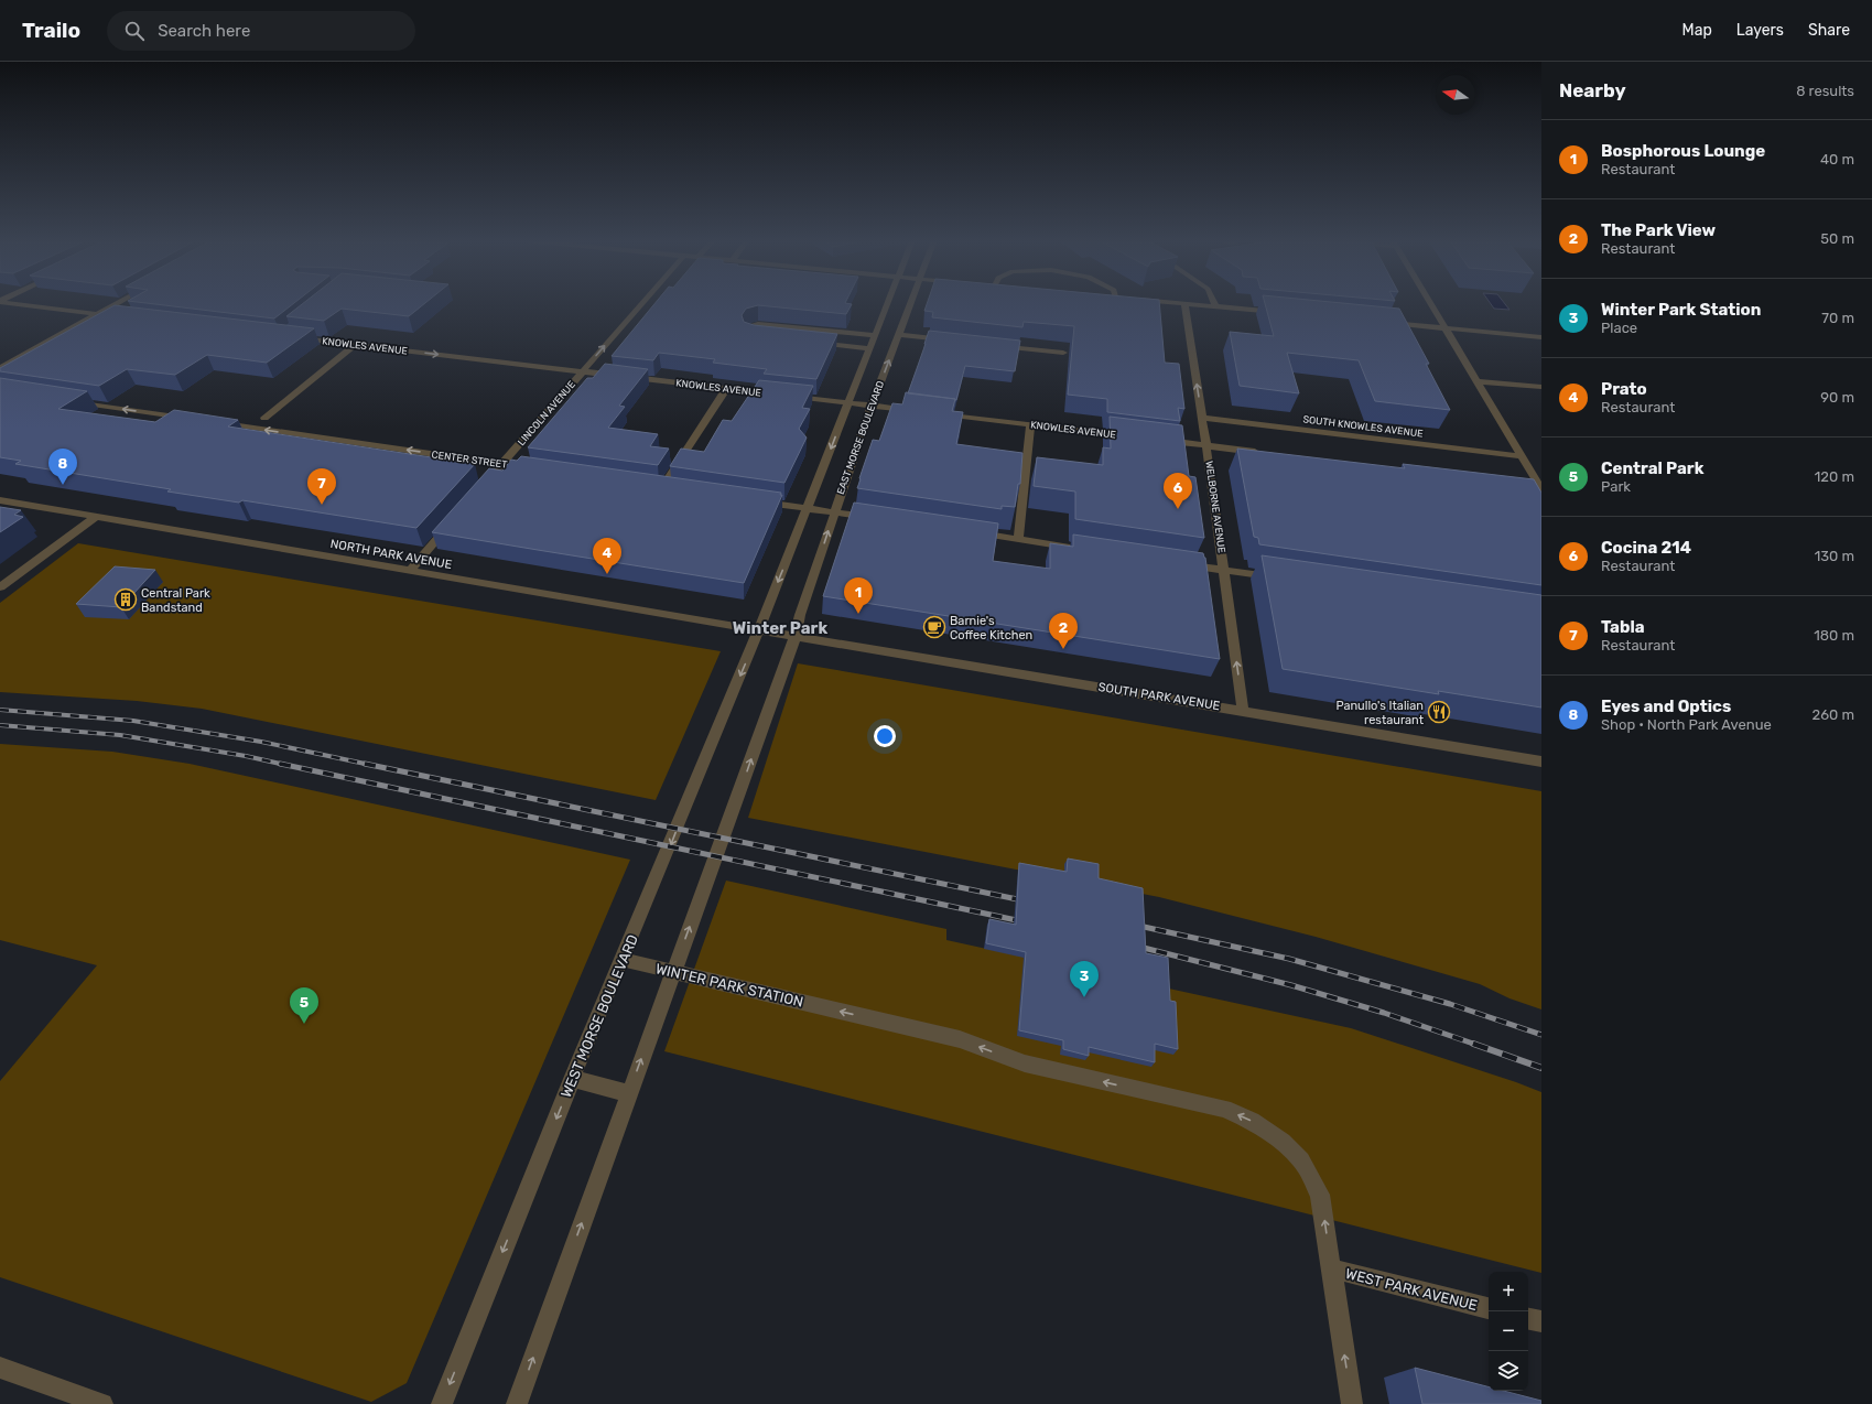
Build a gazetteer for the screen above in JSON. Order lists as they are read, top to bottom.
{
  "streets": {
    "street": [
      "KNOWLES AVENUE",
      "LINCOLN AVENUE",
      "SOUTH KNOWLES AVENUE",
      "EAST MORSE BOULEVARD",
      "CENTER STREET",
      "WELBORNE AVENUE",
      "NORTH PARK AVENUE",
      "SOUTH PARK AVENUE",
      "WINTER PARK STATION",
      "WEST MORSE BOULEVARD",
      "WEST PARK AVENUE"
    ]
  },
  "crossings": [
    ["KNOWLES AVENUE", "LINCOLN AVENUE"],
    ["KNOWLES AVENUE", "EAST MORSE BOULEVARD"],
    ["LINCOLN AVENUE", "CENTER STREET"],
    ["SOUTH KNOWLES AVENUE", "WELBORNE AVENUE"],
    ["EAST MORSE BOULEVARD", "NORTH PARK AVENUE"],
    ["EAST MORSE BOULEVARD", "SOUTH PARK AVENUE"],
    ["EAST MORSE BOULEVARD", "WEST MORSE BOULEVARD"],
    ["WELBORNE AVENUE", "SOUTH PARK AVENUE"],
    ["NORTH PARK AVENUE", "SOUTH PARK AVENUE"],
    ["NORTH PARK AVENUE", "WEST MORSE BOULEVARD"],
    ["WINTER PARK STATION", "WEST MORSE BOULEVARD"],
    ["WINTER PARK STATION", "WEST PARK AVENUE"]
  ],
  "one_way": [
    "LINCOLN AVENUE",
    "CENTER STREET",
    "WELBORNE AVENUE",
    "WINTER PARK STATION"
  ],
  "districts": ["Winter Park"],
  "places": {
    "building": ["Central Park Bandstand"],
    "cafe": ["Barnie's Coffee Kitchen"],
    "restaurant": ["Panullo's Italian restaurant"]
  },
  "north": "left",
  "page": {
    "header": "Trailo",
    "search": "Search here",
    "nav": ["Map", "Layers", "Share"],
    "heading": ["Nearby", "8 results"],
    "list": [
      {
        "mark": "1",
        "name": "Bosphorous Lounge",
        "note": "Restaurant",
        "value": "40 m"
      },
      {
        "mark": "2",
        "name": "The Park View",
        "note": "Restaurant",
        "value": "50 m"
      },
      {
        "mark": "3",
        "name": "Winter Park Station",
        "note": "Place",
        "value": "70 m"
      },
      {
        "mark": "4",
        "name": "Prato",
        "note": "Restaurant",
        "value": "90 m"
      },
      {
        "mark": "5",
        "name": "Central Park",
        "note": "Park",
        "value": "120 m"
      },
      {
        "mark": "6",
        "name": "Cocina 214",
        "note": "Restaurant",
        "value": "130 m"
      },
      {
        "mark": "7",
        "name": "Tabla",
        "note": "Restaurant",
        "value": "180 m"
      },
      {
        "mark": "8",
        "name": "Eyes and Optics",
        "note": "Shop · North Park Avenue",
        "value": "260 m"
      }
    ],
    "pins": [
      "8",
      "7",
      "6",
      "4",
      "1",
      "2",
      "3",
      "5"
    ],
    "map_buttons": ["+", "−"]
  }
}
